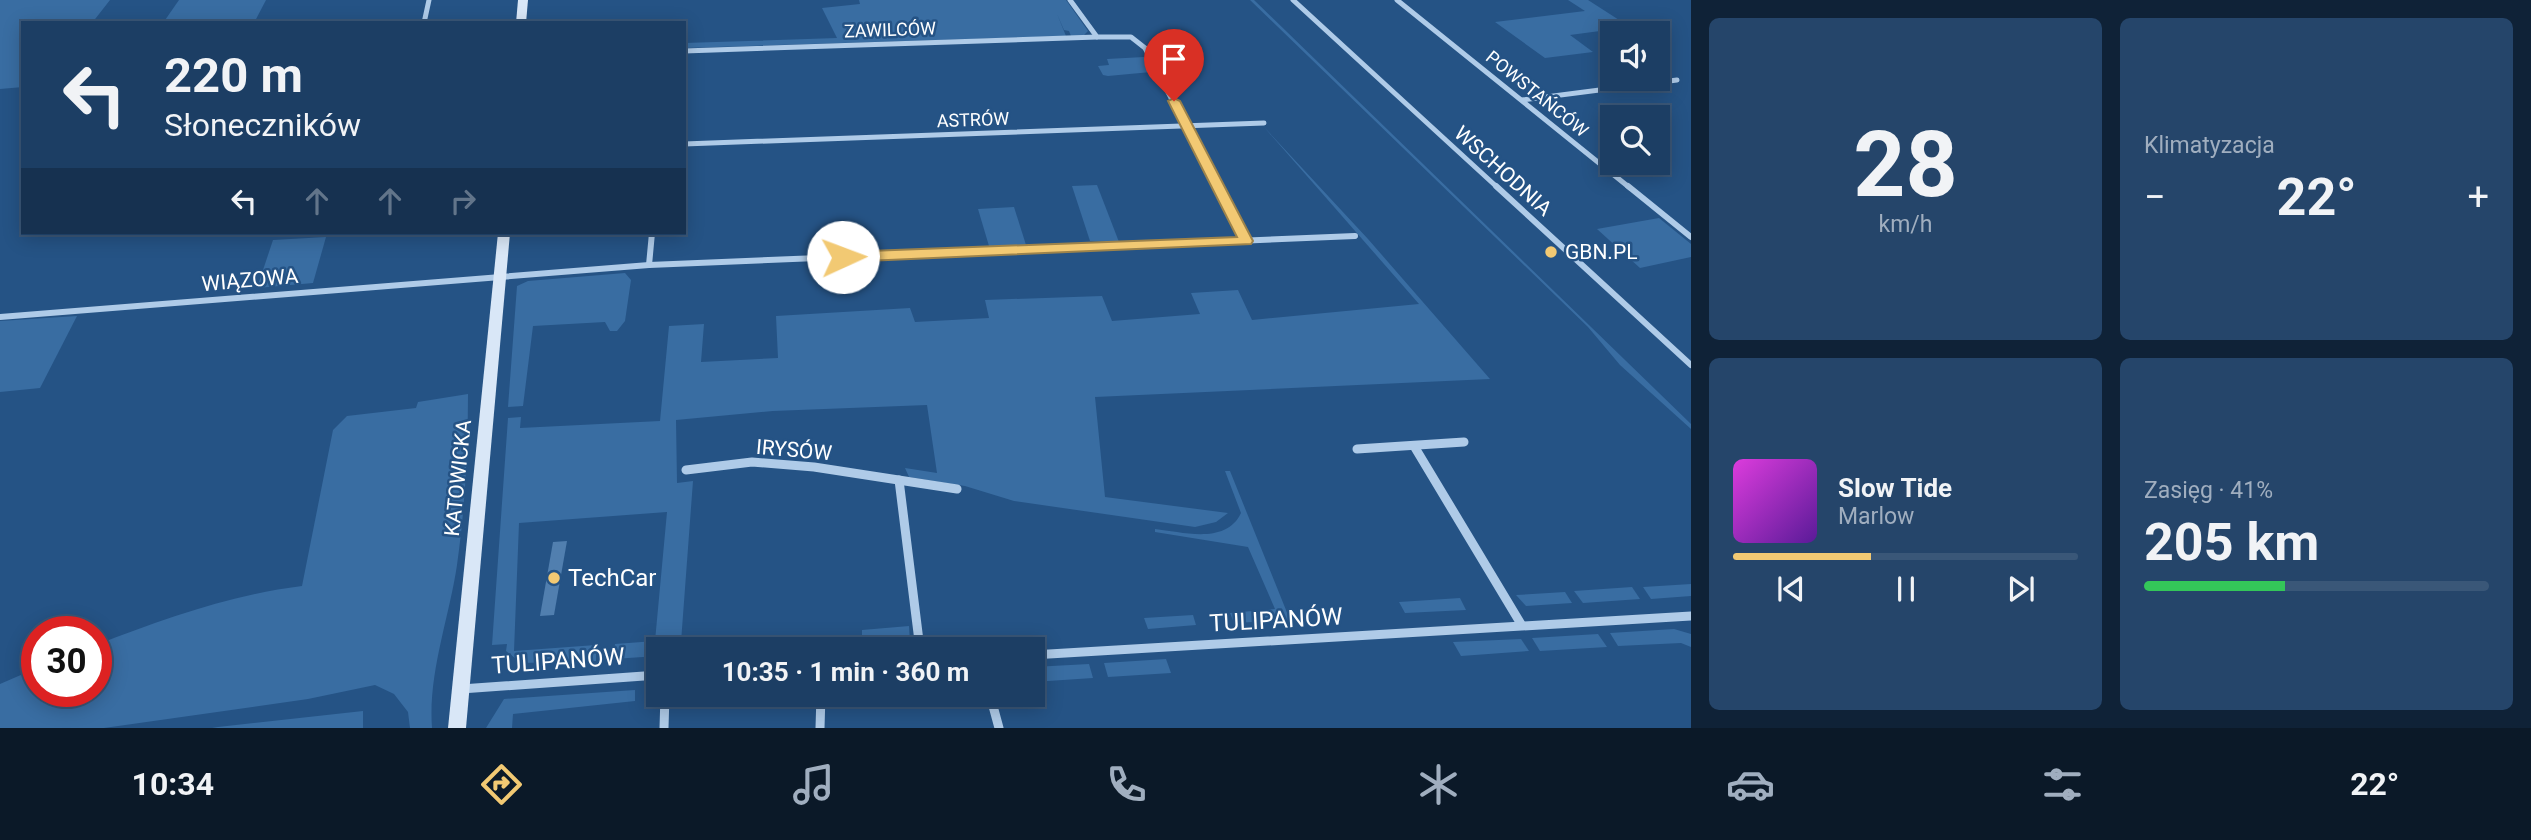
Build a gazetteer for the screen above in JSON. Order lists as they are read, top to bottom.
{
  "streets": {
    "main road": ["KATOWICKA"],
    "street": [
      "ZAWILCÓW",
      "POWSTAŃCÓW",
      "ASTRÓW",
      "WSCHODNIA",
      "WIĄZOWA",
      "IRYSÓW",
      "TULIPANÓW"
    ]
  },
  "crossings": [
    ["ZAWILCÓW", "ASTRÓW"],
    ["WIĄZOWA", "KATOWICKA"],
    ["KATOWICKA", "TULIPANÓW"]
  ],
  "places": ["GBN.PL", "TechCar"],
  "page": {
    "tile": [
      ["28", "km/h"],
      "Klimatyzacja",
      ["Zasięg · 41%", "205 km"]
    ],
    "turn": ["220 m", "Słoneczników"],
    "heat": ["−", "22°", "+"],
    "song": ["Slow Tide", "Marlow"],
    "limit": "30",
    "trip": "10:35 · 1 min · 360 m",
    "tabs": ["10:34", "22°"]
  }
}
